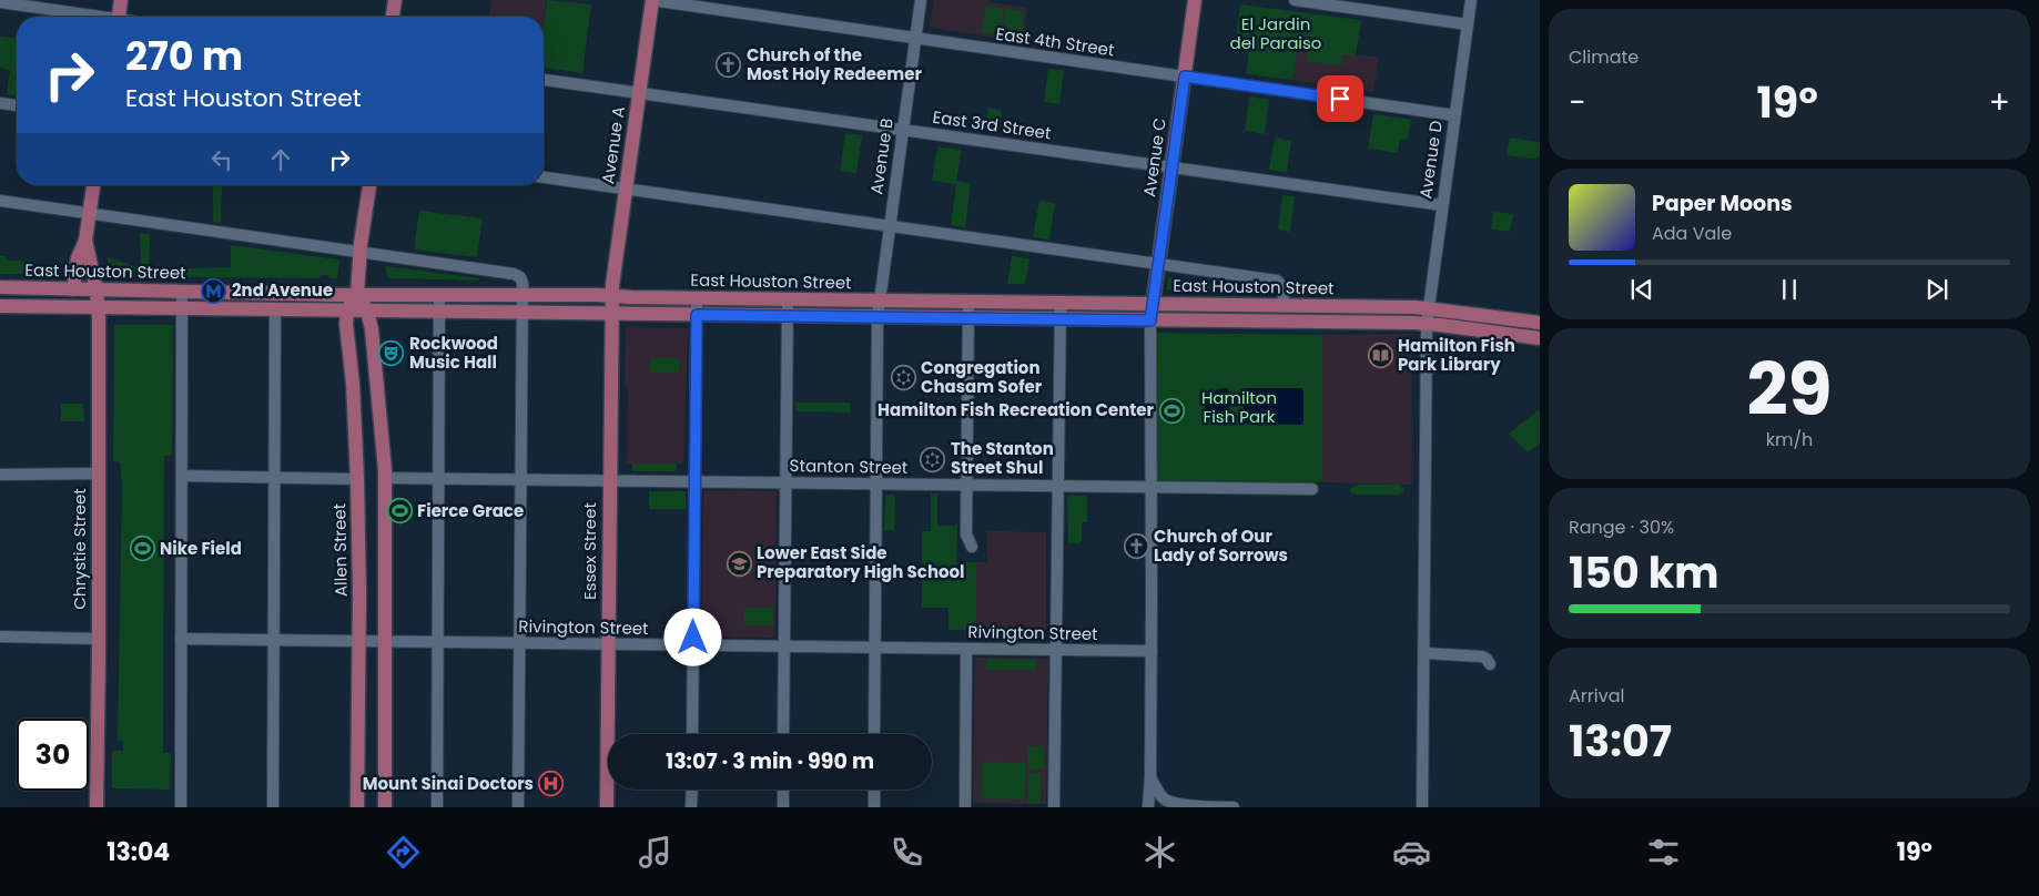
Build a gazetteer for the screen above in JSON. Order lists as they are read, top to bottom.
{
  "streets": {
    "main road": [
      "Avenue A",
      "Avenue C",
      "East Houston Street",
      "Chrystie Street",
      "Allen Street",
      "Essex Street"
    ],
    "street": [
      "East 4th Street",
      "East 3rd Street",
      "Avenue B",
      "Avenue D",
      "Stanton Street",
      "Rivington Street"
    ]
  },
  "crossings": [
    ["East 4th Street", "Avenue A"],
    ["East 4th Street", "Avenue B"],
    ["East 4th Street", "Avenue C"],
    ["East 4th Street", "Avenue D"],
    ["East 3rd Street", "Avenue A"],
    ["East 3rd Street", "Avenue B"],
    ["East 3rd Street", "Avenue C"],
    ["East 3rd Street", "Avenue D"],
    ["Avenue A", "East Houston Street"],
    ["Avenue A", "Essex Street"],
    ["Avenue B", "East Houston Street"],
    ["Avenue B", "Stanton Street"],
    ["Avenue B", "Rivington Street"],
    ["Avenue C", "East Houston Street"],
    ["Avenue D", "East Houston Street"],
    ["East Houston Street", "Chrystie Street"],
    ["East Houston Street", "Allen Street"],
    ["East Houston Street", "Essex Street"],
    ["Stanton Street", "Essex Street"],
    ["Allen Street", "Rivington Street"],
    ["Essex Street", "Rivington Street"]
  ],
  "parks": ["El Jardin del Paraiso", "Hamilton Fish Park"],
  "places": {
    "church": ["Church of the Most Holy Redeemer", "Church of Our Lady of Sorrows"],
    "metro station": ["2nd Avenue"],
    "theatre": ["Rockwood Music Hall"],
    "library": ["Hamilton Fish Park Library"],
    "synagogue": ["Congregation Chasam Sofer", "The Stanton Street Shul"],
    "sports": ["Hamilton Fish Recreation Center", "Fierce Grace", "Nike Field"],
    "school or university": ["Lower East Side Preparatory High School"],
    "hospital": ["Mount Sinai Doctors"]
  },
  "page": {
    "tile": [
      "Climate",
      ["29", "km/h"],
      ["Range · 30%", "150 km"],
      ["Arrival", "13:07"]
    ],
    "turn": ["270 m", "East Houston Street"],
    "heat": ["−", "19°", "+"],
    "song": ["Paper Moons", "Ada Vale"],
    "limit": "30",
    "trip": "13:07 · 3 min · 990 m",
    "tabs": ["13:04", "19°"]
  }
}
